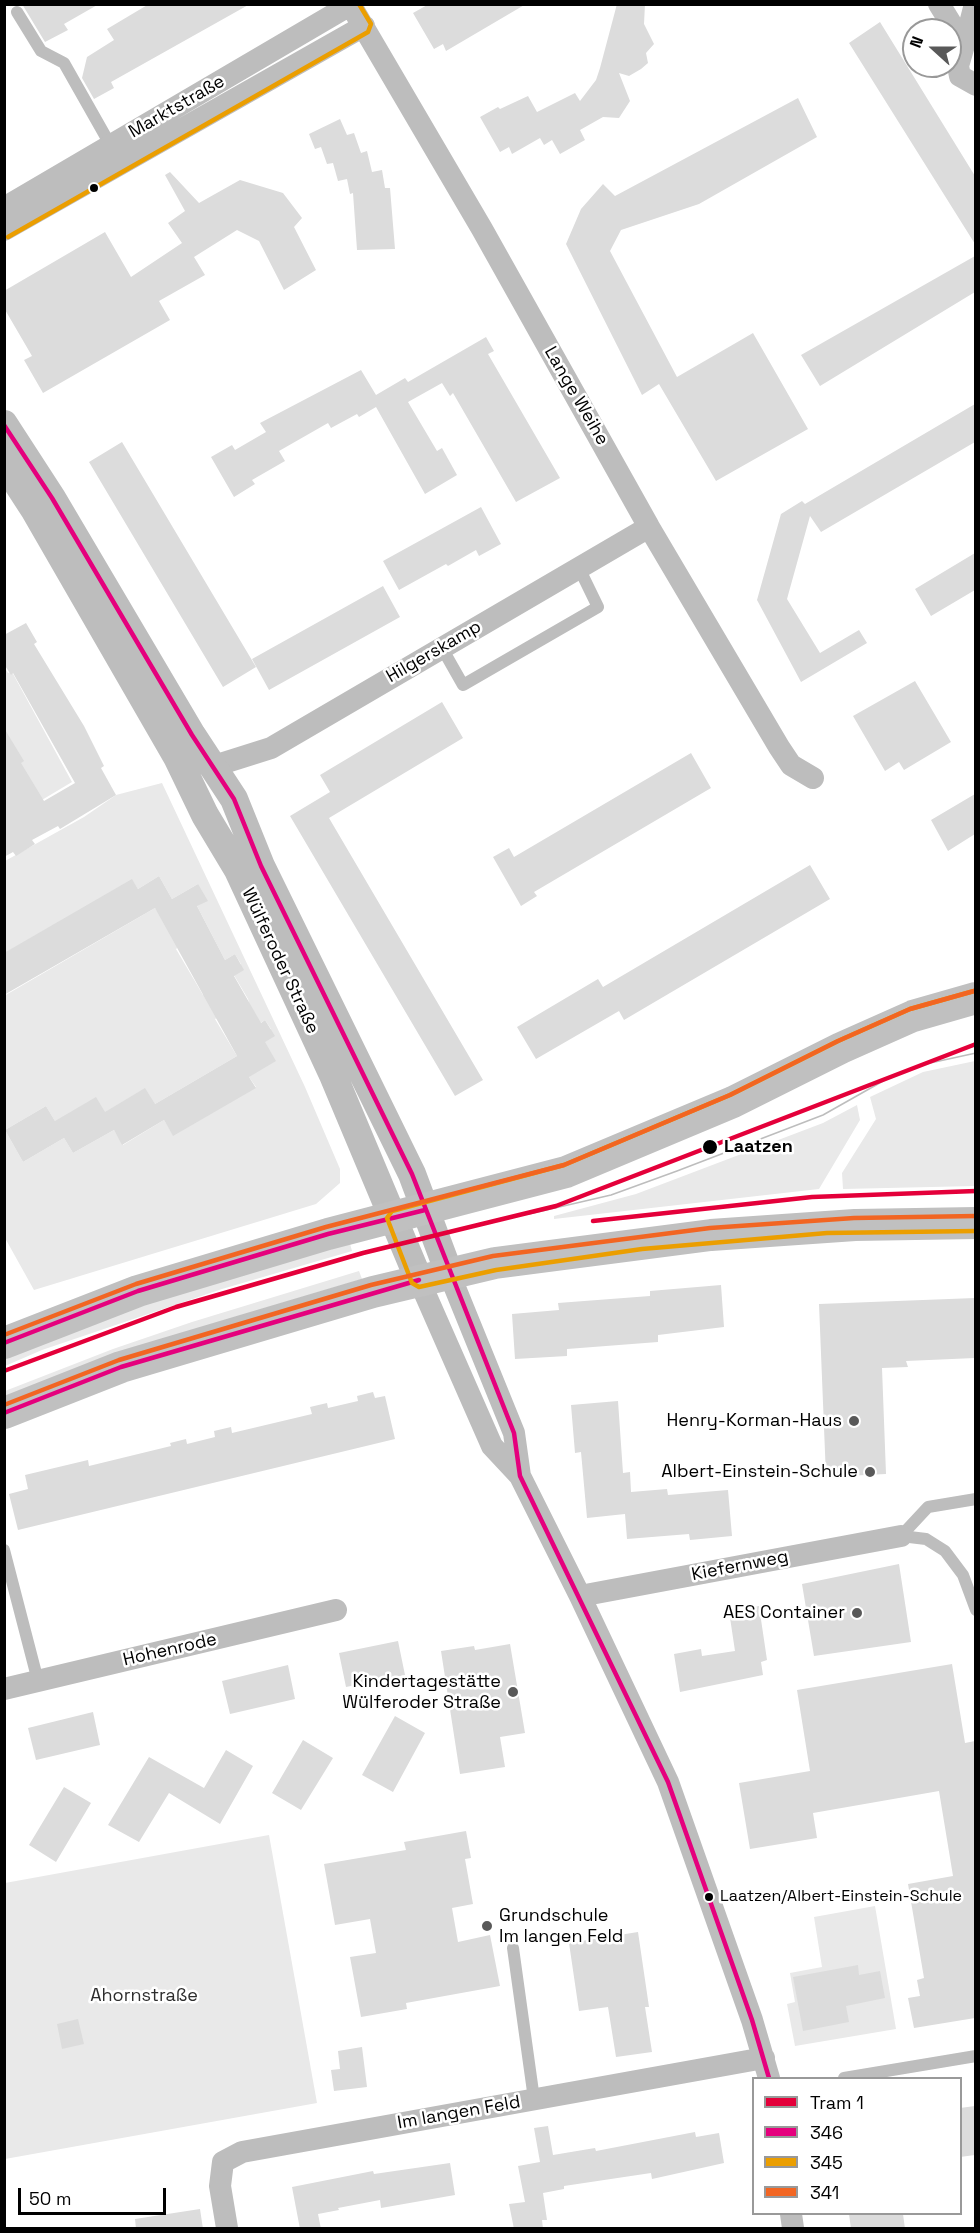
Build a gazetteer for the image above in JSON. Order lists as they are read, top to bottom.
{
  "streets": {
    "street": [
      "Marktstraße",
      "Lange Weihe",
      "Hilgerskamp",
      "Wülferoder Straße",
      "Kiefernweg",
      "Hohenrode",
      "Im langen Feld"
    ]
  },
  "crossings": [
    ["Marktstraße", "Lange Weihe"],
    ["Lange Weihe", "Hilgerskamp"],
    ["Hilgerskamp", "Wülferoder Straße"],
    ["Wülferoder Straße", "Kiefernweg"],
    ["Wülferoder Straße", "Im langen Feld"]
  ],
  "parks": ["Ahornstraße"],
  "places": [
    "Laatzen",
    "Henry-Korman-Haus",
    "Albert-Einstein-Schule",
    "AES Container",
    "Kindertagestätte Wülferoder Straße",
    "Laatzen/Albert-Einstein-Schule",
    "Grundschule Im langen Feld"
  ],
  "lines": [
    "transit line 345",
    "transit line 346",
    "transit line 341",
    "tram line 1"
  ],
  "legend": [
    "Tram 1",
    "346",
    "345",
    "341"
  ],
  "scale_bar": "50 m",
  "north": "left"
}
